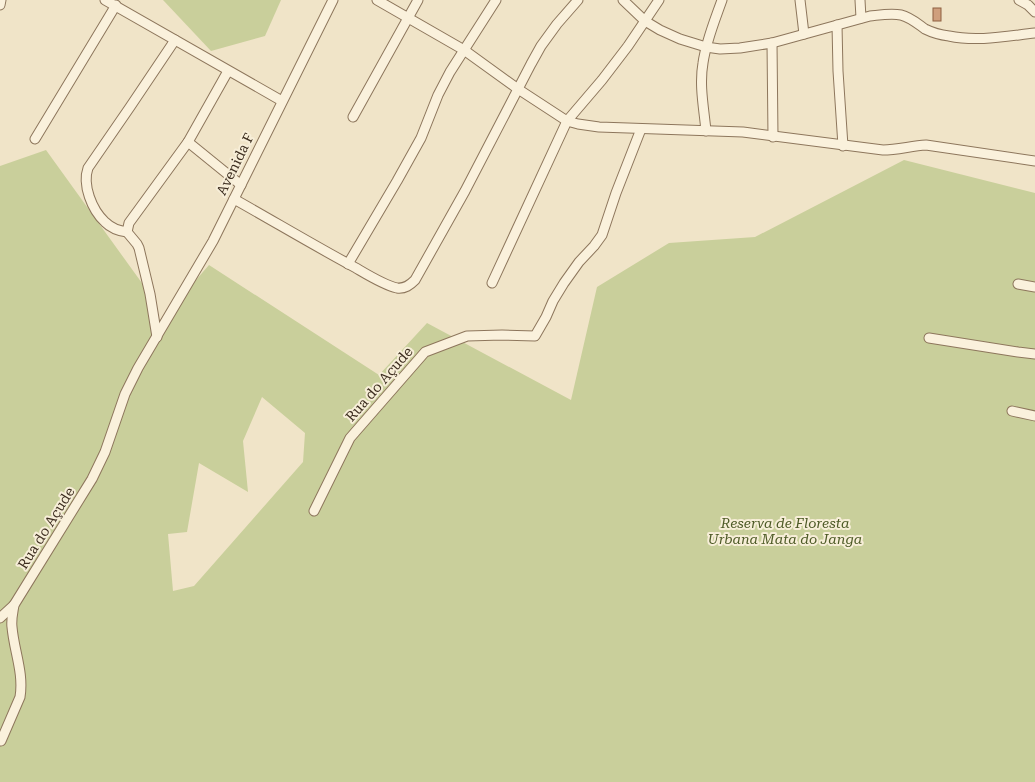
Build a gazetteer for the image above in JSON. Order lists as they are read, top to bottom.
{
  "streets": {
    "street": ["Avenida F", "Rua do Açude"]
  },
  "crossings": [
    ["Avenida F", "Rua do Açude"]
  ],
  "parks": ["Reserva de Floresta Urbana Mata do Janga"]
}
